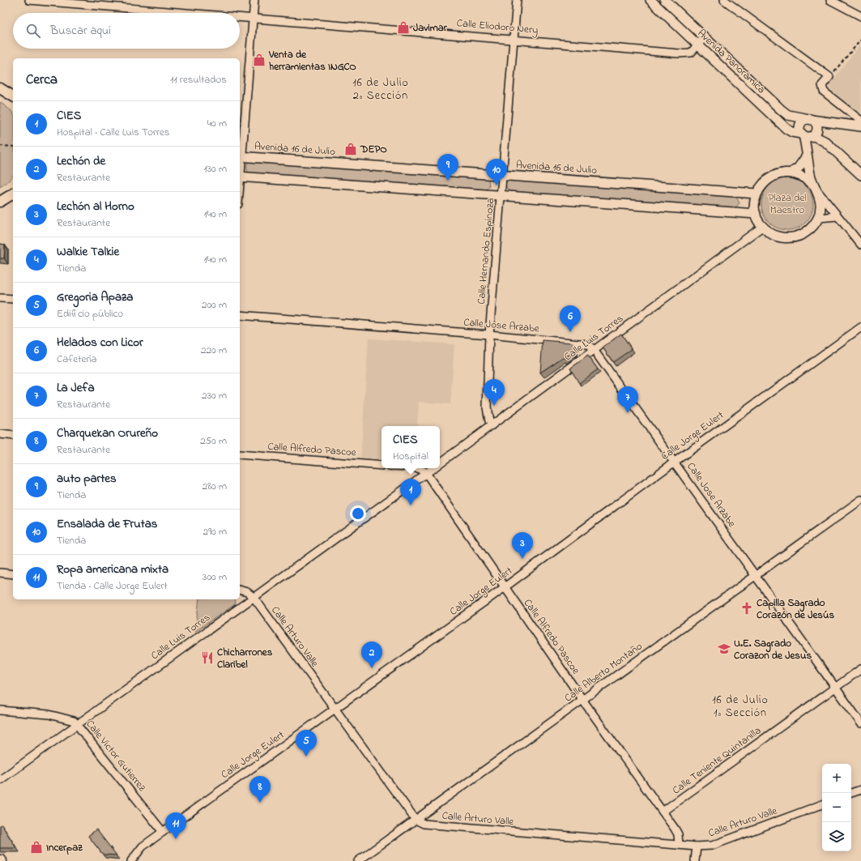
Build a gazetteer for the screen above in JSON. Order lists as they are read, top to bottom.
{
  "streets": {
    "street": [
      "Calle Eliodoro Nery",
      "Avenida Panorámica",
      "Avenida 16 de Julio",
      "Calle Hernando Espinoza",
      "Calle Jose Arzabe",
      "Calle Luis Torres",
      "Calle Jorge Eulert",
      "Calle Alfredo Pascoe",
      "Calle Arturo Valle",
      "Calle Alberto Montaño",
      "Calle Victor Gutierrez",
      "Calle Teniente Quintanilla"
    ]
  },
  "crossings": [
    ["Calle Eliodoro Nery", "Avenida Panorámica"],
    ["Calle Eliodoro Nery", "Calle Hernando Espinoza"],
    ["Avenida 16 de Julio", "Calle Hernando Espinoza"],
    ["Avenida 16 de Julio", "Calle Luis Torres"],
    ["Calle Hernando Espinoza", "Calle Jose Arzabe"],
    ["Calle Hernando Espinoza", "Calle Luis Torres"],
    ["Calle Jose Arzabe", "Calle Luis Torres"],
    ["Calle Jose Arzabe", "Calle Jorge Eulert"],
    ["Calle Jose Arzabe", "Calle Alberto Montaño"],
    ["Calle Jose Arzabe", "Calle Teniente Quintanilla"],
    ["Calle Luis Torres", "Calle Alfredo Pascoe"],
    ["Calle Luis Torres", "Calle Arturo Valle"],
    ["Calle Luis Torres", "Calle Victor Gutierrez"],
    ["Calle Jorge Eulert", "Calle Alfredo Pascoe"],
    ["Calle Jorge Eulert", "Calle Arturo Valle"],
    ["Calle Jorge Eulert", "Calle Victor Gutierrez"],
    ["Calle Alfredo Pascoe", "Calle Arturo Valle"],
    ["Calle Alfredo Pascoe", "Calle Alberto Montaño"],
    ["Calle Alfredo Pascoe", "Calle Teniente Quintanilla"],
    ["Calle Arturo Valle", "Calle Alberto Montaño"]
  ],
  "districts": ["16 de Julio 2ª Sección", "16 de Julio 1ª Sección"],
  "parks": ["Plaza del Maestro"],
  "places": {
    "shop": [
      "Javimar",
      "Venta de herramientas INGCO",
      "DEPO",
      "Incerpaz"
    ],
    "church": ["Capilla Sagrado Corazón de Jesús"],
    "school or university": ["U.E. Sagrado Corazon de Jesus"],
    "restaurant": ["Chicharrones Claribel"]
  },
  "page": {
    "search": "Buscar aquí",
    "heading": ["Cerca", "11 resultados"],
    "list": [
      {
        "mark": "1",
        "name": "CIES",
        "note": "Hospital · Calle Luis Torres",
        "value": "40 m"
      },
      {
        "mark": "2",
        "name": "Lechón de",
        "note": "Restaurante",
        "value": "130 m"
      },
      {
        "mark": "3",
        "name": "Lechón al Horno",
        "note": "Restaurante",
        "value": "140 m"
      },
      {
        "mark": "4",
        "name": "Walkie Talkie",
        "note": "Tienda",
        "value": "140 m"
      },
      {
        "mark": "5",
        "name": "Gregoria Apaza",
        "note": "Edificio público",
        "value": "200 m"
      },
      {
        "mark": "6",
        "name": "Helados con Licor",
        "note": "Cafetería",
        "value": "220 m"
      },
      {
        "mark": "7",
        "name": "La Jefa",
        "note": "Restaurante",
        "value": "230 m"
      },
      {
        "mark": "8",
        "name": "Charquekan Orureño",
        "note": "Restaurante",
        "value": "250 m"
      },
      {
        "mark": "9",
        "name": "auto partes",
        "note": "Tienda",
        "value": "280 m"
      },
      {
        "mark": "10",
        "name": "Ensalada de Frutas",
        "note": "Tienda",
        "value": "290 m"
      },
      {
        "mark": "11",
        "name": "Ropa americana mixta",
        "note": "Tienda · Calle Jorge Eulert",
        "value": "300 m"
      }
    ],
    "pins": [
      "9",
      "10",
      "6",
      "4",
      "7",
      "1",
      "3",
      "2",
      "5",
      "8",
      "11"
    ],
    "popup": ["CIES", "Hospital"],
    "map_buttons": ["+", "−"]
  }
}
